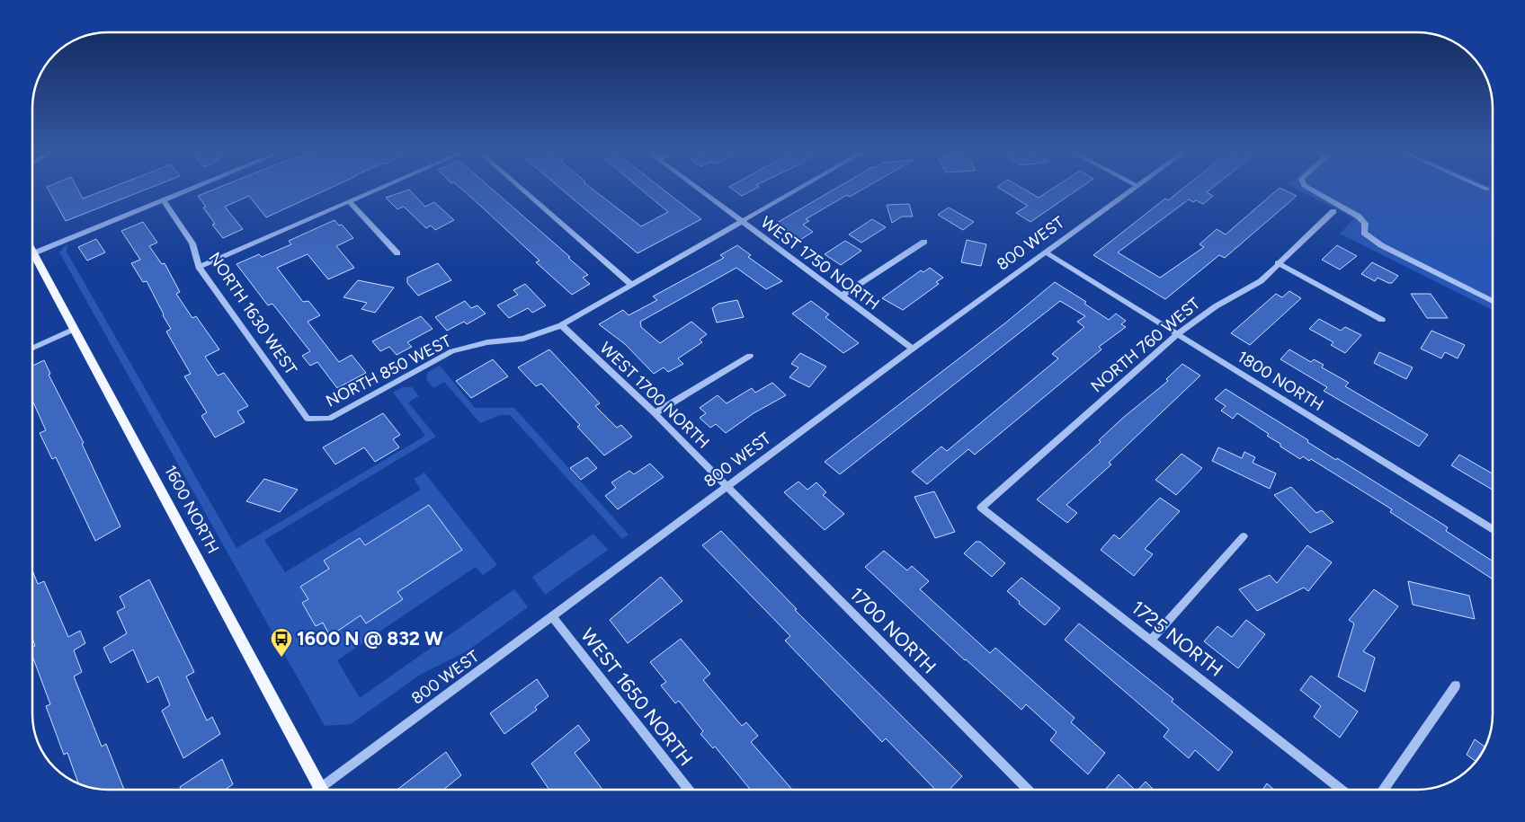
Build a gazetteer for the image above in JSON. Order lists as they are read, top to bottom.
{
  "streets": {
    "main road": ["1600 NORTH"],
    "street": [
      "800 WEST",
      "WEST 1750 NORTH",
      "NORTH 1630 WEST",
      "NORTH 760 WEST",
      "NORTH 850 WEST",
      "1800 NORTH",
      "WEST 1700 NORTH",
      "1700 NORTH",
      "1725 NORTH",
      "WEST 1650 NORTH"
    ]
  },
  "crossings": [
    ["800 WEST", "WEST 1750 NORTH"],
    ["800 WEST", "1800 NORTH"],
    ["800 WEST", "WEST 1700 NORTH"],
    ["800 WEST", "1700 NORTH"],
    ["800 WEST", "WEST 1650 NORTH"],
    ["NORTH 1630 WEST", "NORTH 850 WEST"],
    ["NORTH 760 WEST", "1800 NORTH"],
    ["NORTH 760 WEST", "1725 NORTH"],
    ["NORTH 850 WEST", "WEST 1700 NORTH"],
    ["WEST 1700 NORTH", "1700 NORTH"]
  ],
  "places": {
    "bus stop": ["1600 N @ 832 W"]
  }
}
